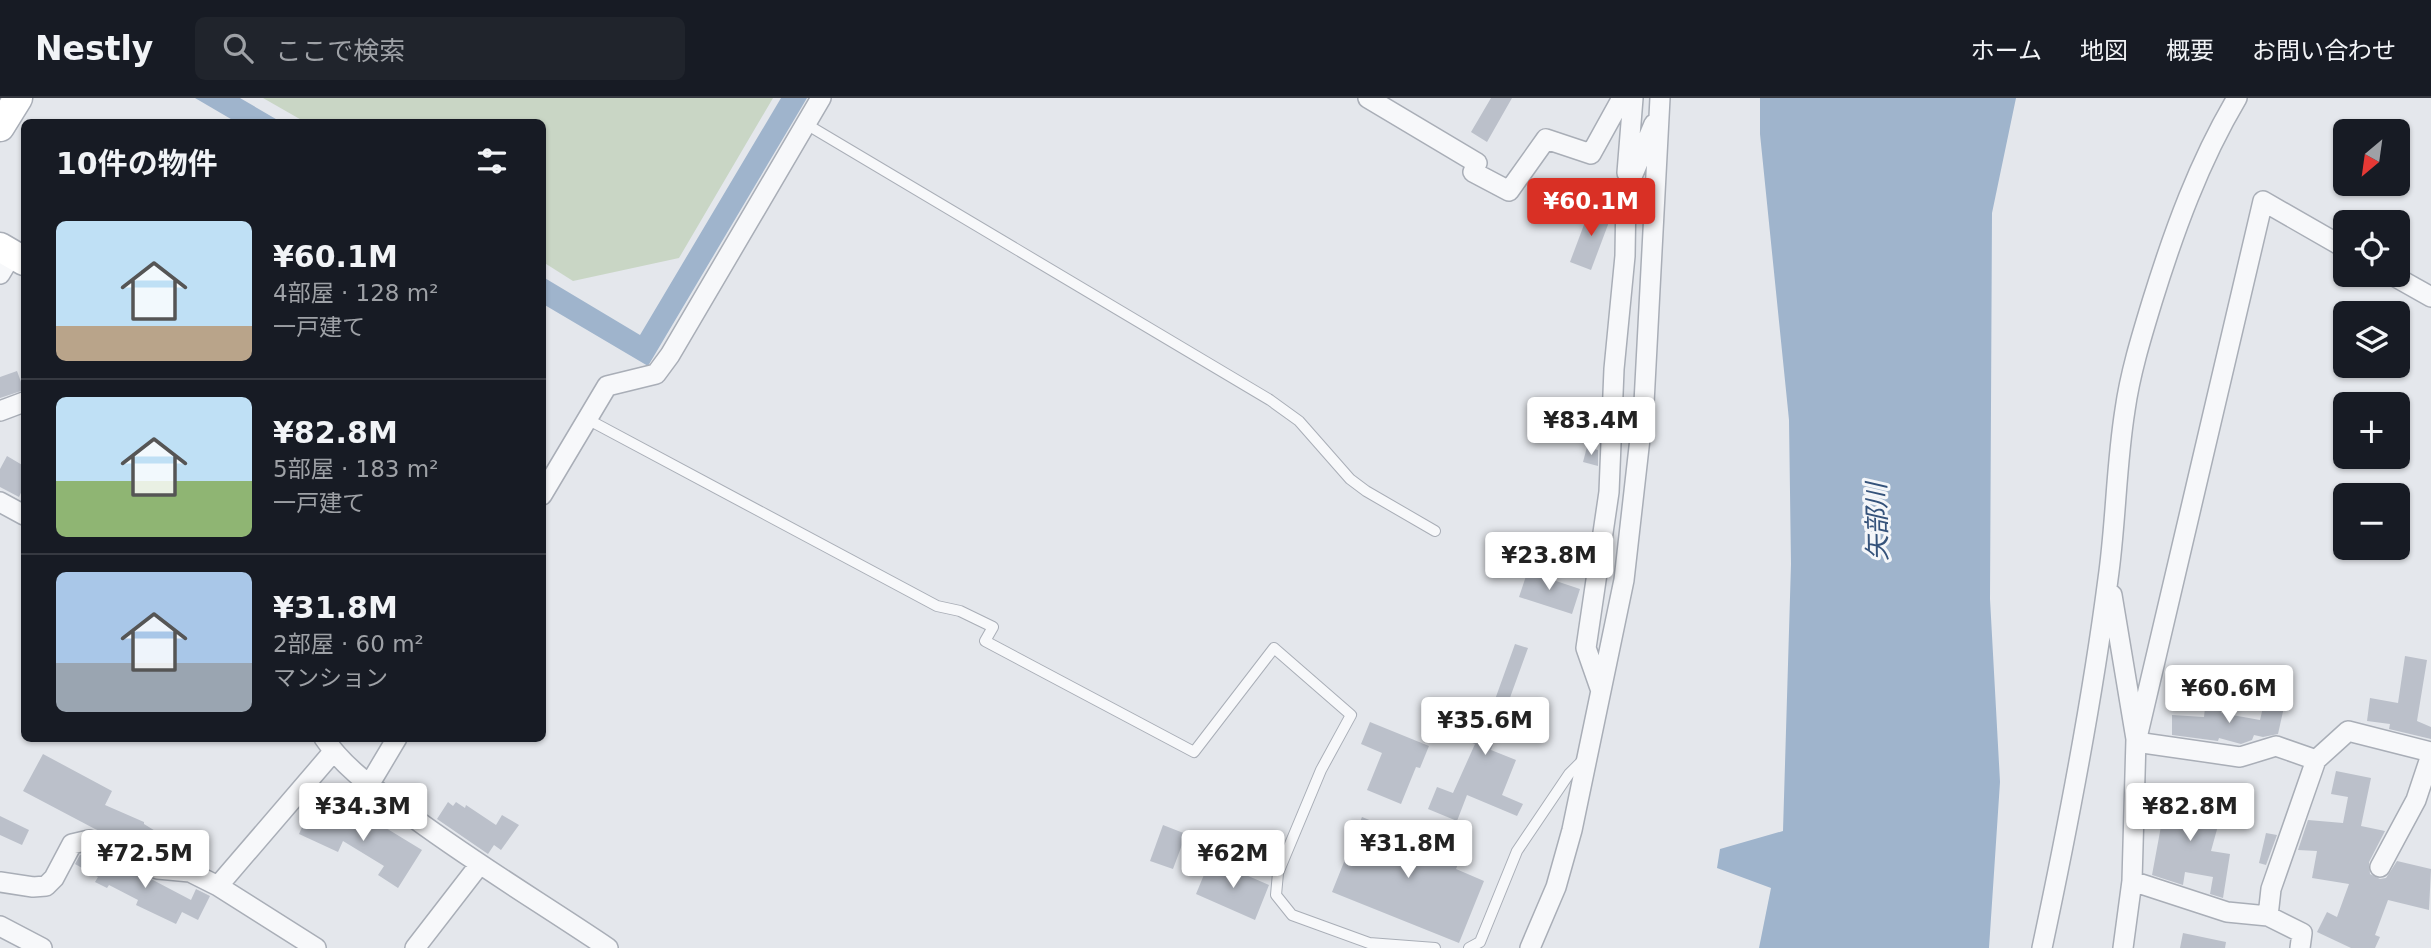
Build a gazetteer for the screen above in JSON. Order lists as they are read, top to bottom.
{
  "water": ["矢部川"],
  "north": "bottom left",
  "page": {
    "header": "Nestly",
    "search": "ここで検索",
    "nav": [
      "ホーム",
      "地図",
      "概要",
      "お問い合わせ"
    ],
    "map_buttons": ["+", "−"],
    "heading": "10件の物件",
    "price": [
      "¥60.1M",
      "¥83.4M",
      "¥23.8M",
      "¥60.6M",
      "¥35.6M",
      "¥34.3M",
      "¥82.8M",
      "¥31.8M",
      "¥72.5M",
      "¥62M"
    ],
    "list": [
      {
        "name": "¥60.1M",
        "note": "4部屋 · 128 m² · 一戸建て"
      },
      {
        "name": "¥82.8M",
        "note": "5部屋 · 183 m² · 一戸建て"
      },
      {
        "name": "¥31.8M",
        "note": "2部屋 · 60 m² · マンション"
      }
    ]
  }
}
